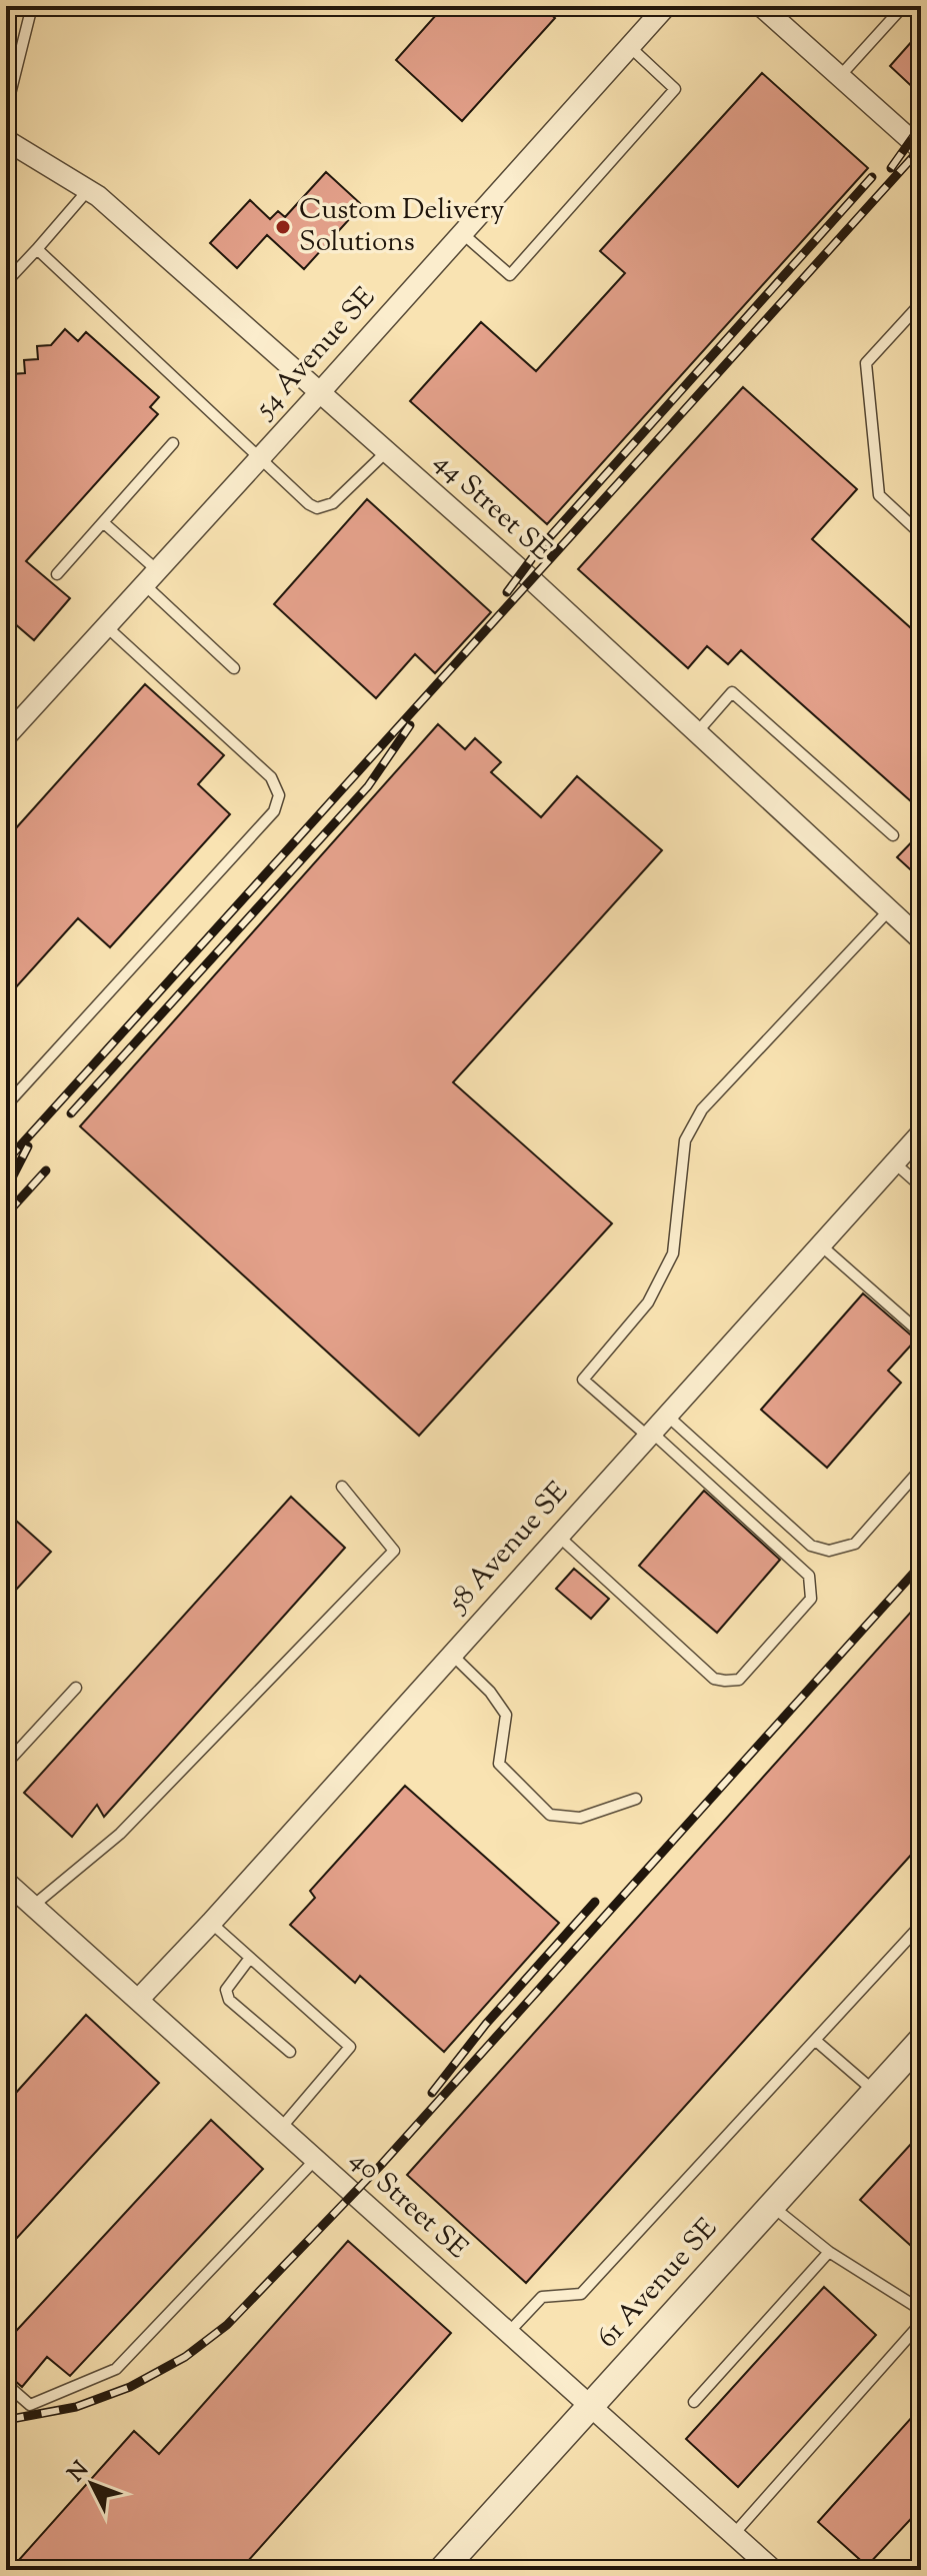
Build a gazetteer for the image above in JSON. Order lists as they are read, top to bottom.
{
  "streets": {
    "street": [
      "54 Avenue SE",
      "44 Street SE",
      "58 Avenue SE",
      "40 Street SE",
      "61 Avenue SE"
    ]
  },
  "crossings": [
    ["54 Avenue SE", "44 Street SE"],
    ["58 Avenue SE", "40 Street SE"],
    ["40 Street SE", "61 Avenue SE"]
  ],
  "places": ["Custom Delivery Solutions"],
  "north": "top left"
}
